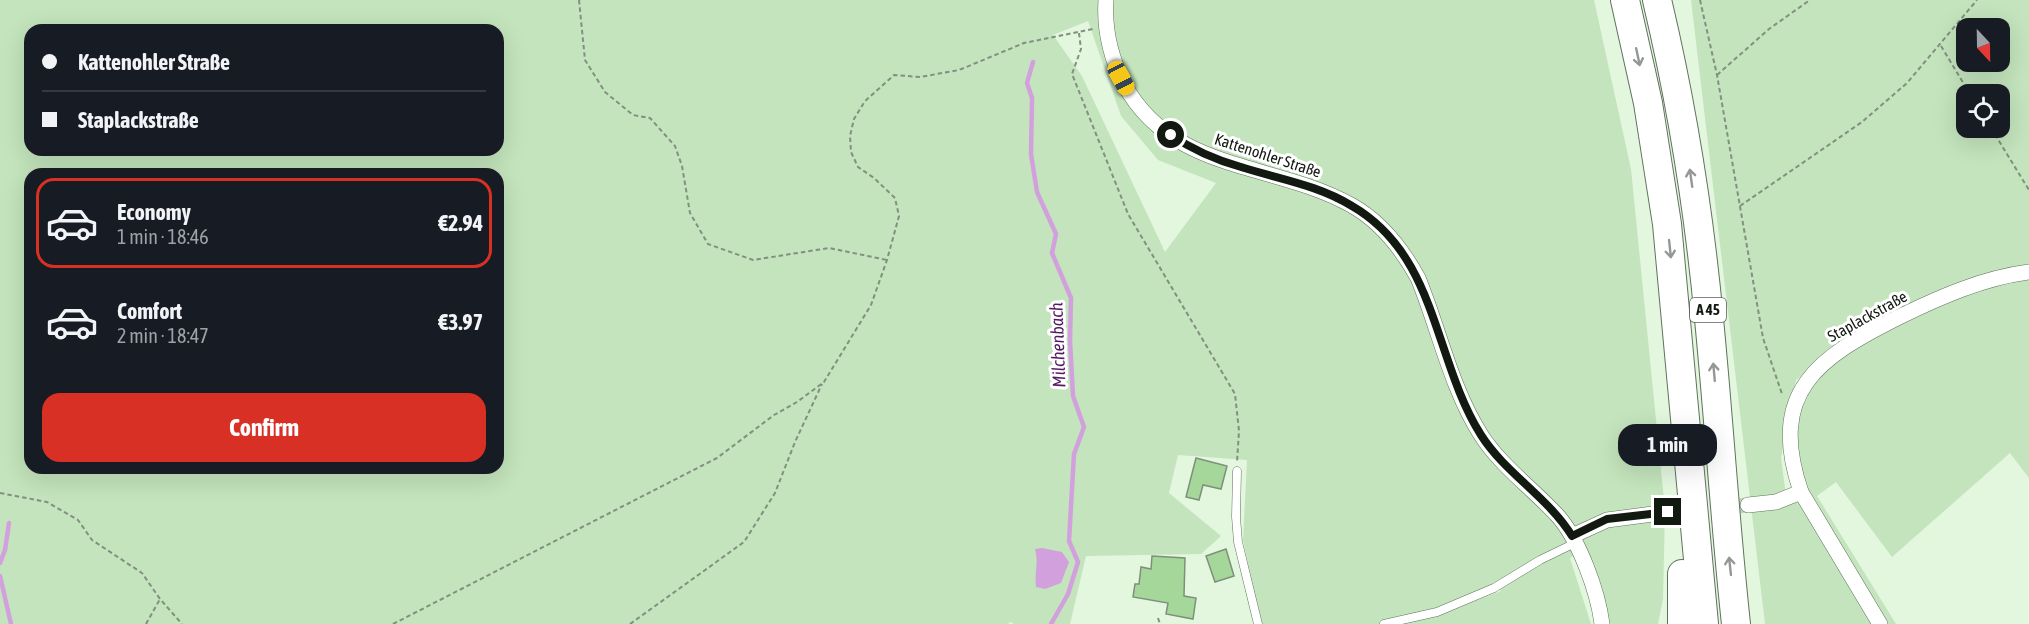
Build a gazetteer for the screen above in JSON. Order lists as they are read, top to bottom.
{
  "streets": {
    "highway": ["A 45"],
    "street": ["Kattenohler Straße", "Staplackstraße"]
  },
  "water": ["Milchenbach"],
  "north": "bottom",
  "page": {
    "banner": ["Kattenohler Straße", "Staplackstraße"],
    "list": [
      {
        "name": "Economy",
        "note": "1 min · 18:46",
        "value": "€2.94"
      },
      {
        "name": "Comfort",
        "note": "2 min · 18:47",
        "value": "€3.97"
      }
    ],
    "buttons": "Confirm",
    "bubble": "1 min"
  }
}
